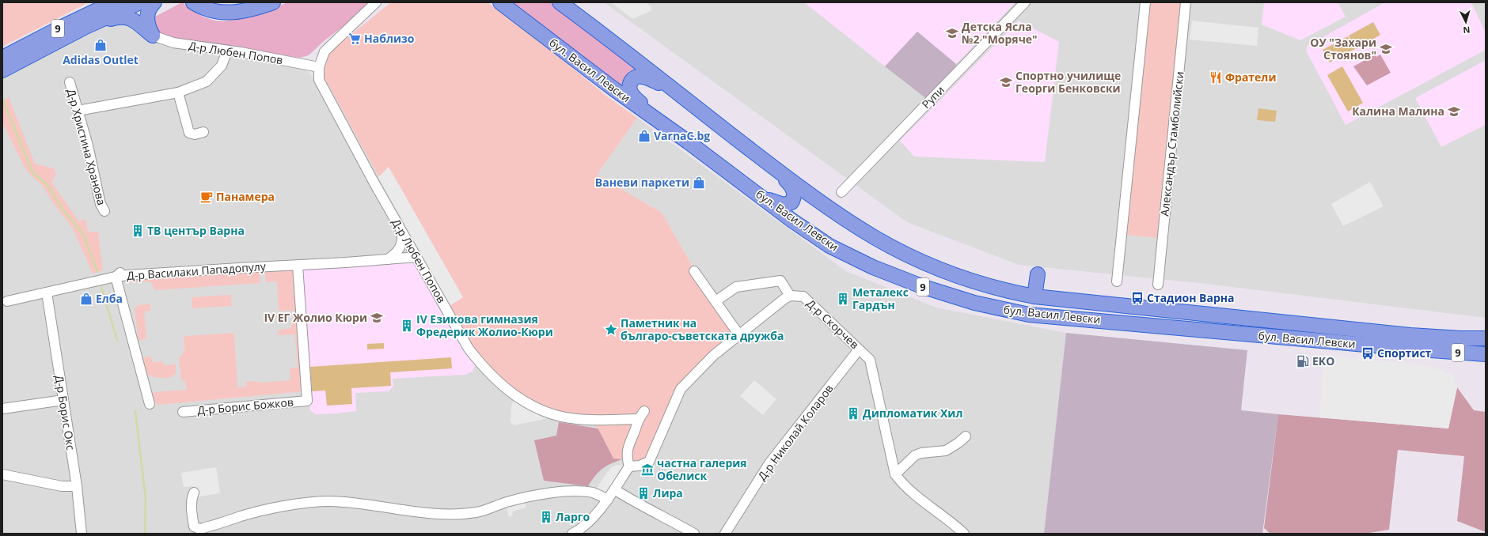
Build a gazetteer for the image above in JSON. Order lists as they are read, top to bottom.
{
  "streets": {
    "highway": ["9", "бул. Васил Левски"],
    "street": [
      "Д-р Любен Попов",
      "Рупи",
      "Александър Стамболийски",
      "Д-р Христина Хранова",
      "Д-р Василаки Пападопулу",
      "Д-р Скорчев",
      "Д-р Борис Божков",
      "Д-р Борис Окс",
      "Д-р Николай Коларов"
    ]
  },
  "crossings": [
    ["Д-р Любен Попов", "Д-р Василаки Пападопулу"],
    ["Д-р Василаки Пападопулу", "Д-р Борис Божков"],
    ["Д-р Василаки Пападопулу", "Д-р Борис Окс"],
    ["Д-р Скорчев", "Д-р Николай Коларов"]
  ],
  "places": {
    "school or university": [
      "Детска Ясла №2 \"Моряче\"",
      "ОУ \"Захари Стоянов\"",
      "Спортно училище Георги Бенковски",
      "Калина Малина",
      "IV ЕГ Жолио Кюри"
    ],
    "supermarket": ["Наблизо"],
    "shop": [
      "Adidas Outlet",
      "VarnaC.bg",
      "Ваневи паркети",
      "Елба"
    ],
    "restaurant": ["Фратели"],
    "cafe": ["Панамера"],
    "building": [
      "ТВ център Варна",
      "Металекс Гардън",
      "IV Езикова гимназия Фредерик Жолио-Кюри",
      "Дипломатик Хил",
      "Лира",
      "Ларго"
    ],
    "bus stop": ["Стадион Варна", "Спортист"],
    "place": ["Паметник на българо-съветската дружба"],
    "fuel station": ["EKO"],
    "museum": ["частна галерия Обелиск"]
  },
  "north": "bottom"
}
